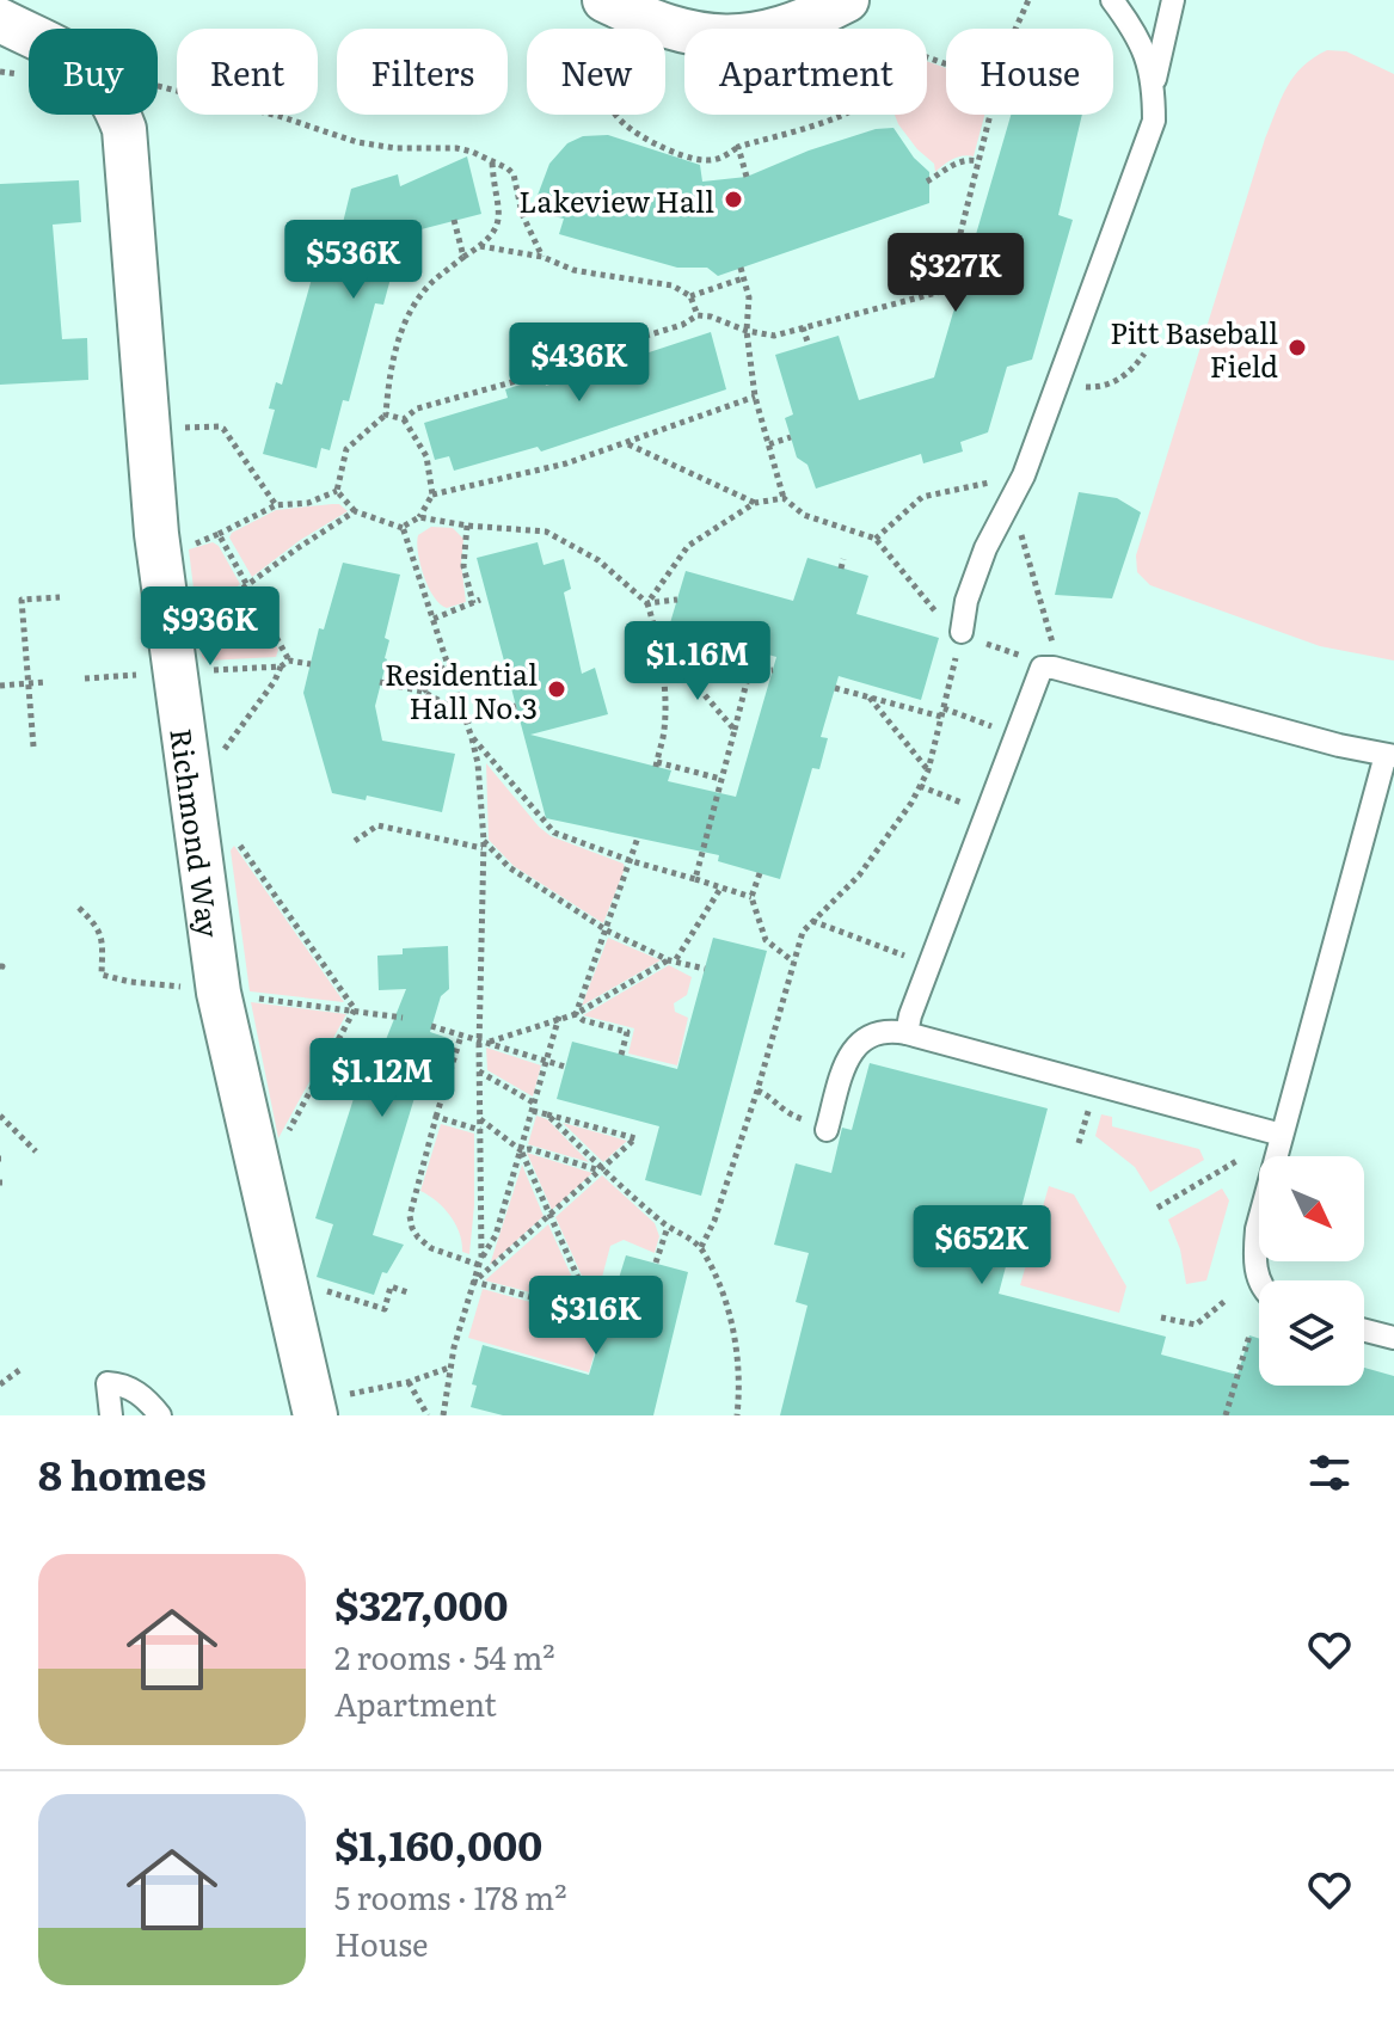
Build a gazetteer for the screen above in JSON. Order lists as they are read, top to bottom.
{
  "streets": {
    "street": ["Richmond Way"]
  },
  "places": ["Lakeview Hall", "Pitt Baseball Field", "Residential Hall No.3"],
  "north": "bottom right",
  "page": {
    "chip": [
      "Buy",
      "Rent",
      "Filters",
      "New",
      "Apartment",
      "House"
    ],
    "price": [
      "$536K",
      "$327K",
      "$436K",
      "$936K",
      "$1.16M",
      "$1.12M",
      "$652K",
      "$316K"
    ],
    "heading": "8 homes",
    "list": [
      {
        "name": "$327,000",
        "note": "2 rooms · 54 m² · Apartment"
      },
      {
        "name": "$1,160,000",
        "note": "5 rooms · 178 m² · House"
      }
    ]
  }
}
